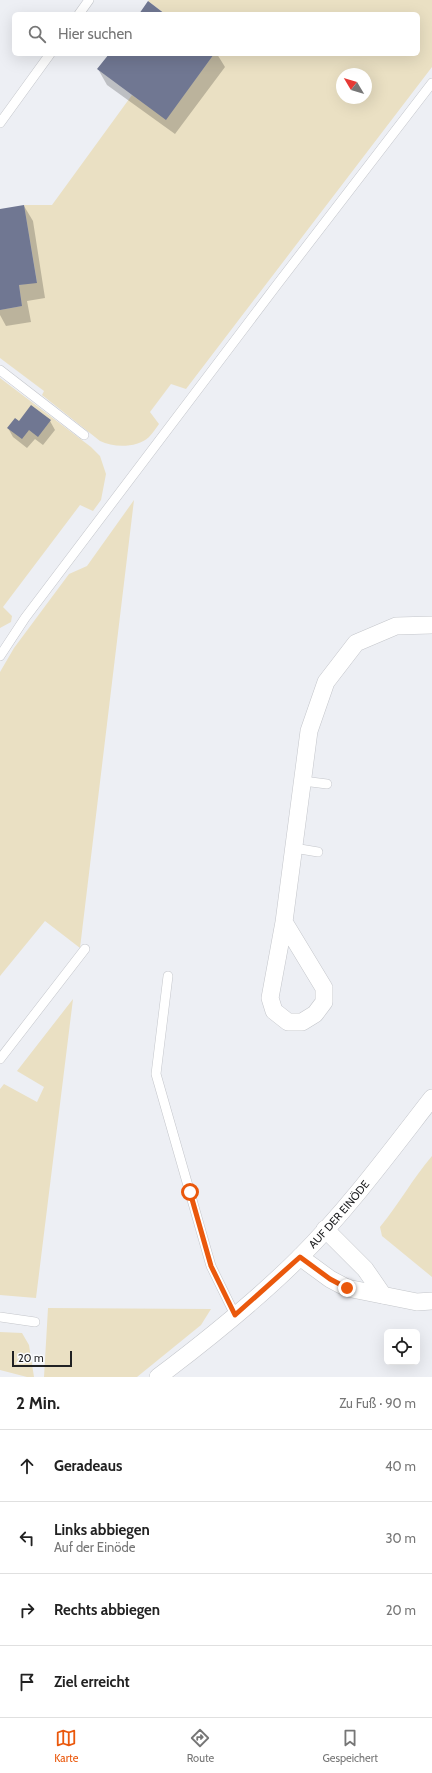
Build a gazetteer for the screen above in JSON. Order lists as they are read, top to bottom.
{
  "streets": {
    "street": ["AUF DER EINÖDE"]
  },
  "scale_bar": "20 m",
  "north": "top left",
  "page": {
    "search": "Hier suchen",
    "scale": "20 m",
    "heading": ["2 Min.", "Zu Fuß · 90 m"],
    "list": [
      ["Geradeaus", "40 m"],
      ["Links abbiegen", "Auf der Einöde", "30 m"],
      ["Rechts abbiegen", "20 m"],
      "Ziel erreicht"
    ],
    "nav": ["Karte", "Route", "Gespeichert"]
  }
}
